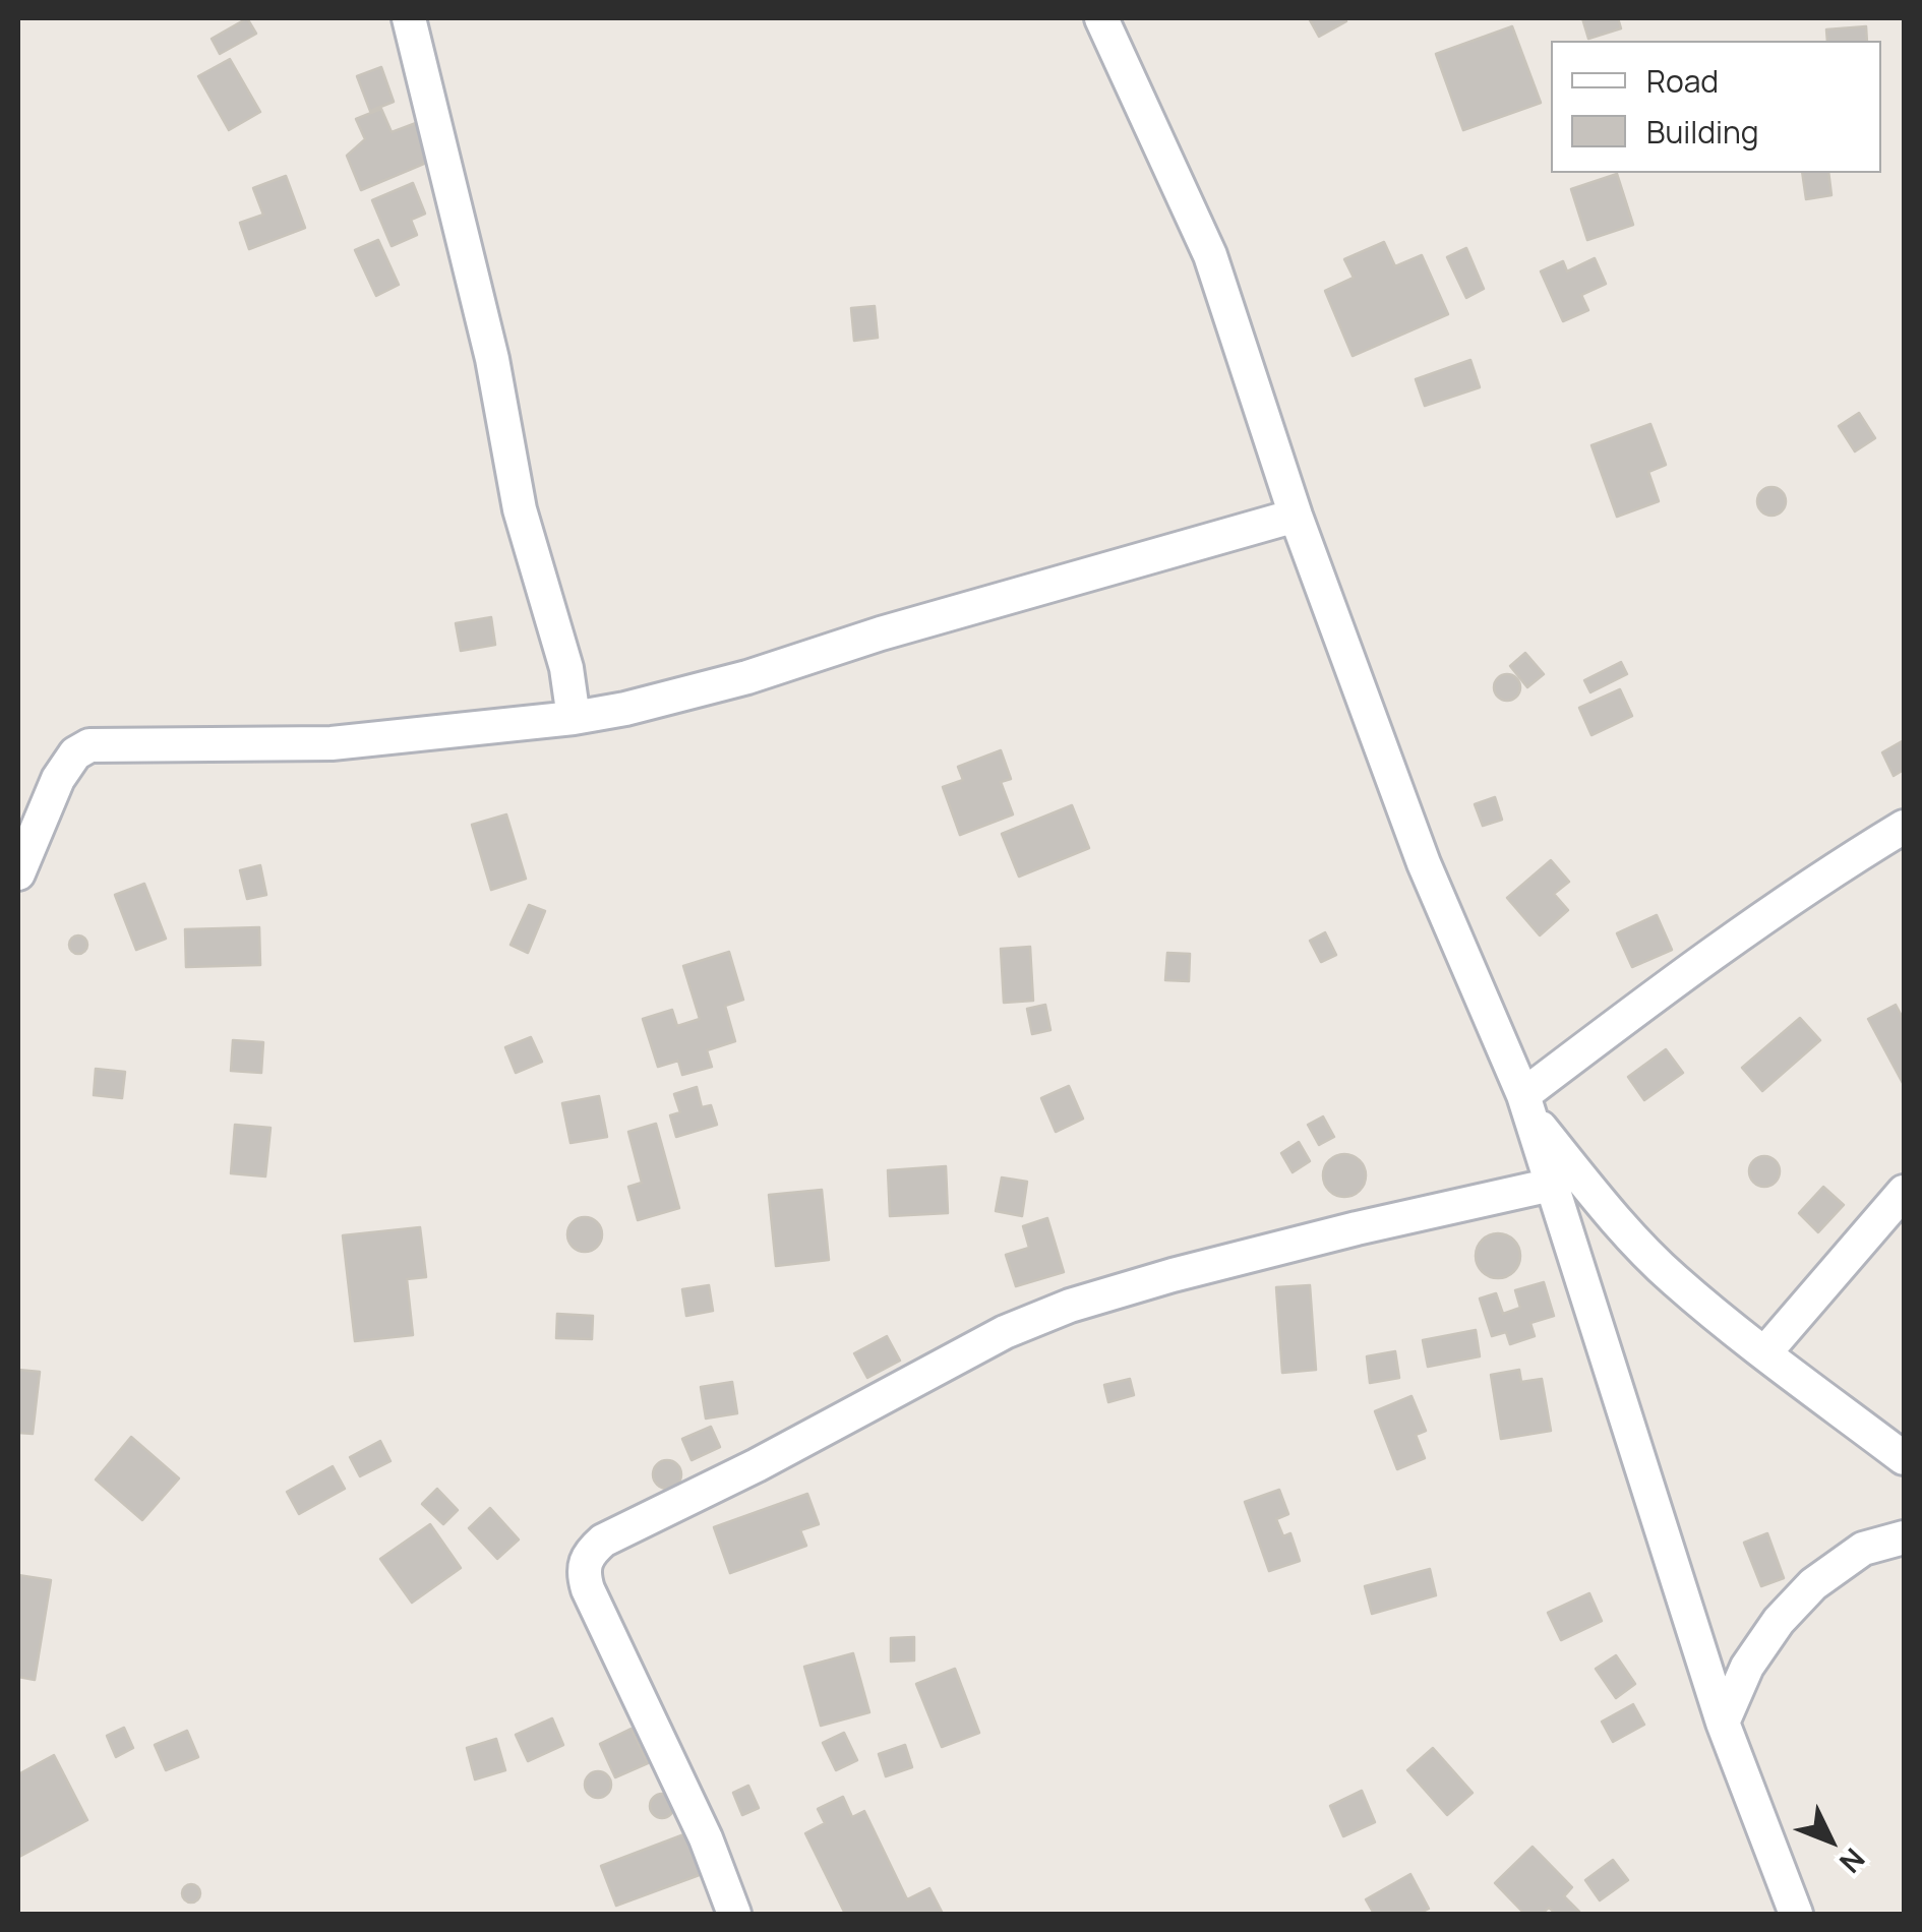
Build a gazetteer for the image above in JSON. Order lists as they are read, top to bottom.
{
  "legend": ["Road", "Building"],
  "north": "bottom right"
}
